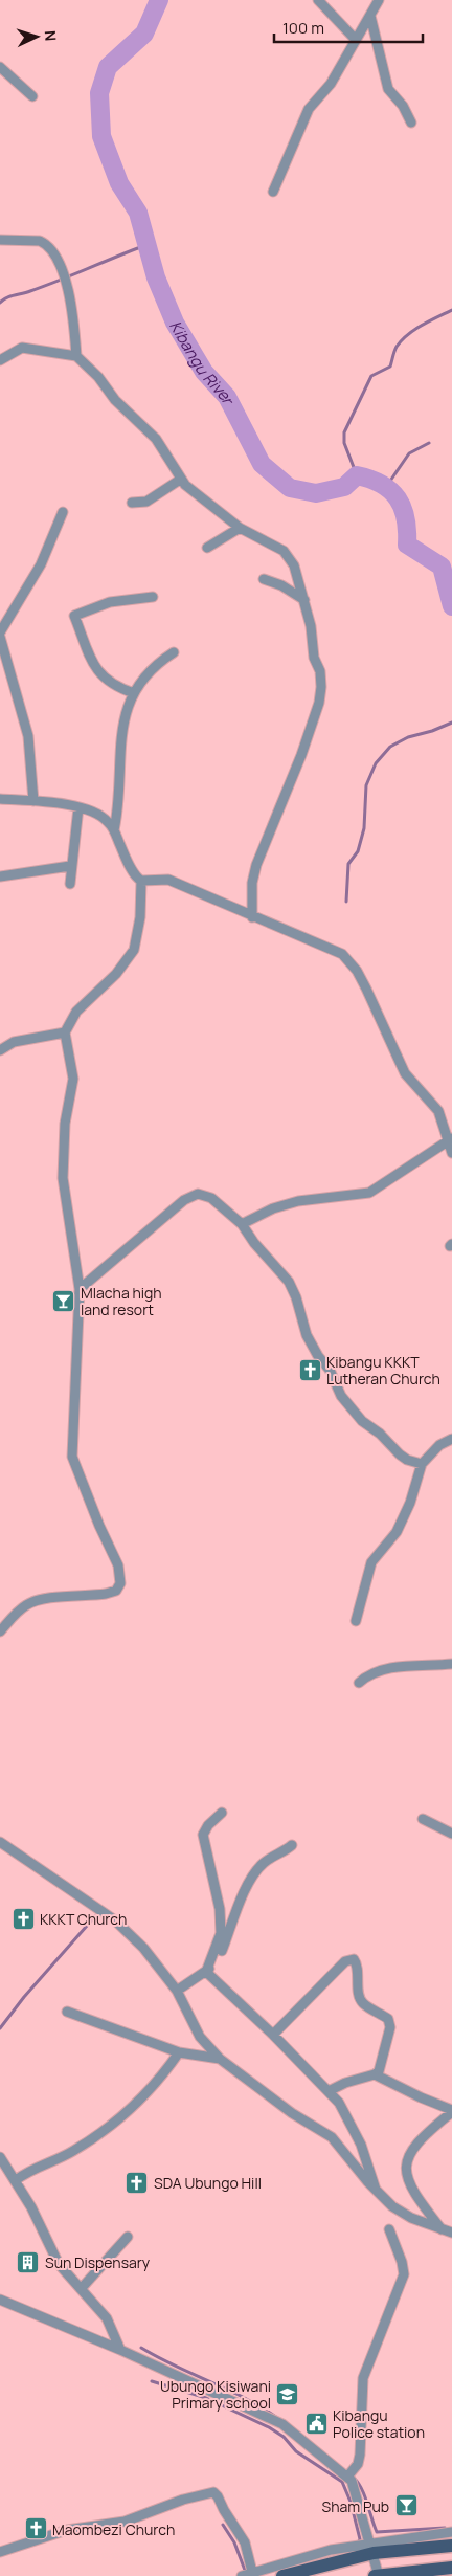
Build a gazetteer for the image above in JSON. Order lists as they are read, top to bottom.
{
  "water": ["Kibangu River"],
  "places": {
    "bar": ["Mlacha high land resort", "Sham Pub"],
    "church": [
      "Kibangu KKKT Lutheran Church",
      "KKKT Church",
      "SDA Ubungo Hill",
      "Maombezi Church"
    ],
    "building": ["Sun Dispensary"],
    "school or university": ["Ubungo Kisiwani Primary school"],
    "public building": ["Kibangu Police station"]
  },
  "scale_bar": "100 m",
  "north": "right"
}
